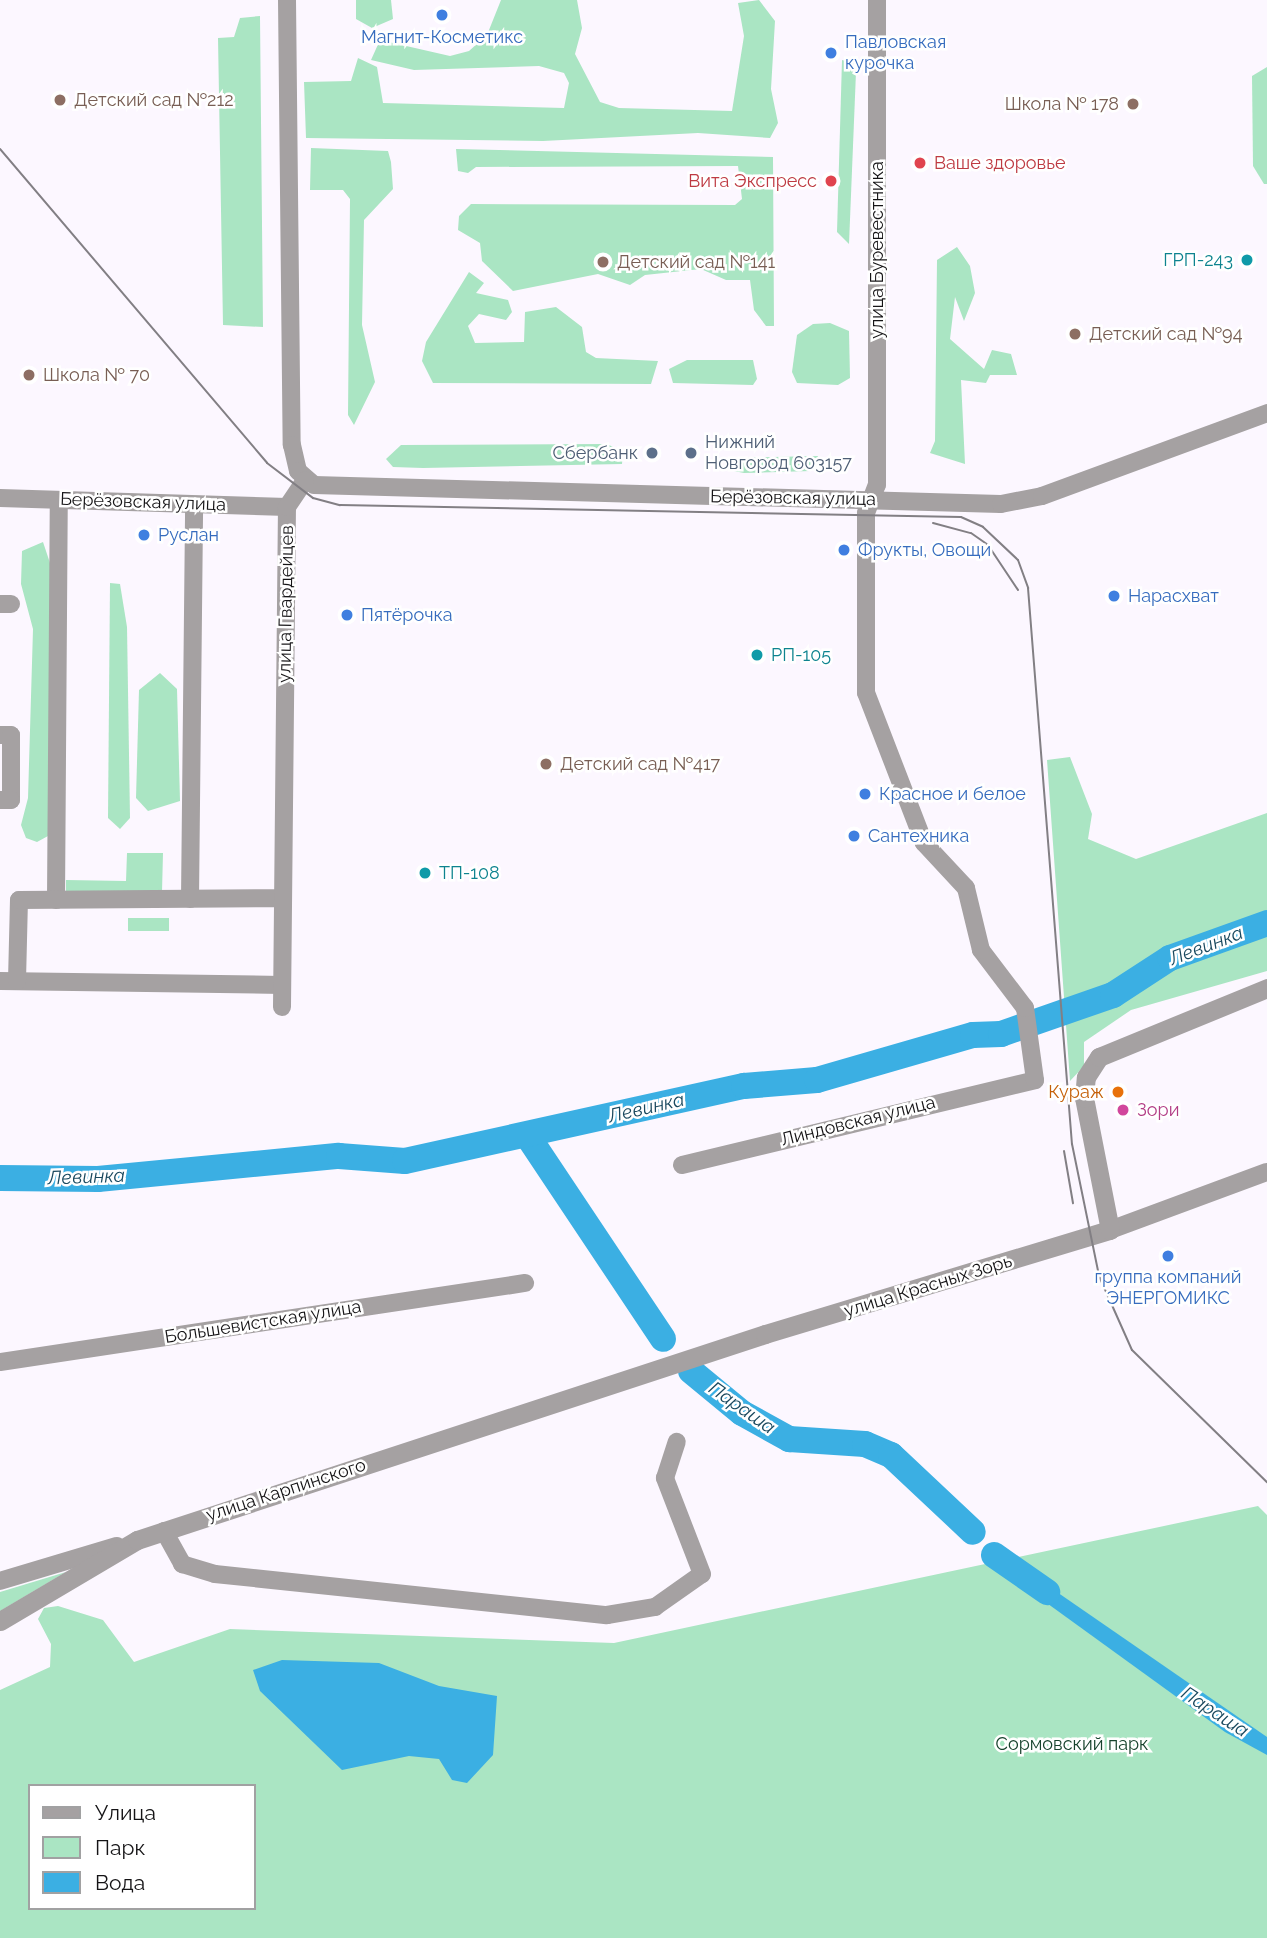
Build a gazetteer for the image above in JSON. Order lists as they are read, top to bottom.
{
  "streets": {
    "street": [
      "улица Буревестника",
      "Берёзовская улица",
      "улица Гвардейцев",
      "Линдовская улица",
      "улица Красных Зорь",
      "Большевистская улица",
      "улица Карпинского"
    ]
  },
  "crossings": [
    ["улица Буревестника", "Берёзовская улица"],
    ["улица Буревестника", "Линдовская улица"],
    ["Берёзовская улица", "улица Гвардейцев"],
    ["улица Красных Зорь", "улица Карпинского"]
  ],
  "water": ["Левинка", "Параша"],
  "parks": ["Сормовский парк"],
  "places": [
    "Магнит-Косметикс",
    "Павловская курочка",
    "Детский сад №212",
    "Школа № 178",
    "Ваше здоровье",
    "Вита Экспресс",
    "ГРП-243",
    "Детский сад №141",
    "Детский сад №94",
    "Школа № 70",
    "Сбербанк",
    "Нижний Новгород 603157",
    "Руслан",
    "Фрукты, Овощи",
    "Нарасхват",
    "Пятёрочка",
    "РП-105",
    "Детский сад №417",
    "Красное и белое",
    "Сантехника",
    "ТП-108",
    "Кураж",
    "Зори",
    "группа компаний ЭНЕРГОМИКС"
  ],
  "legend": ["Улица", "Парк", "Вода"]
}
